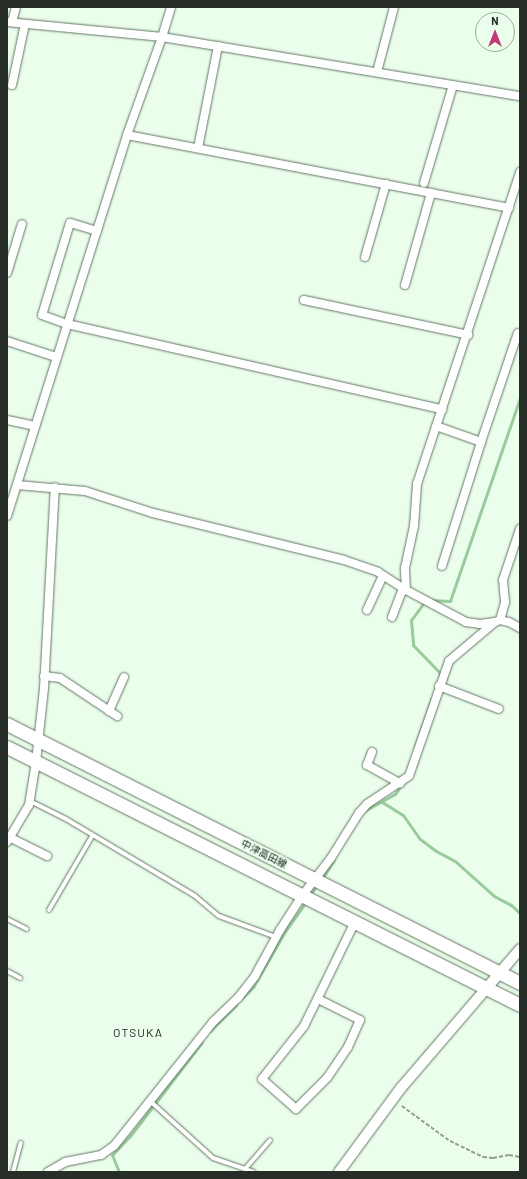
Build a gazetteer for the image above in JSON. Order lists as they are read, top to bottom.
{
  "streets": {
    "main road": ["中津高田線"]
  },
  "districts": ["OTSUKA"],
  "north": "top"
}
